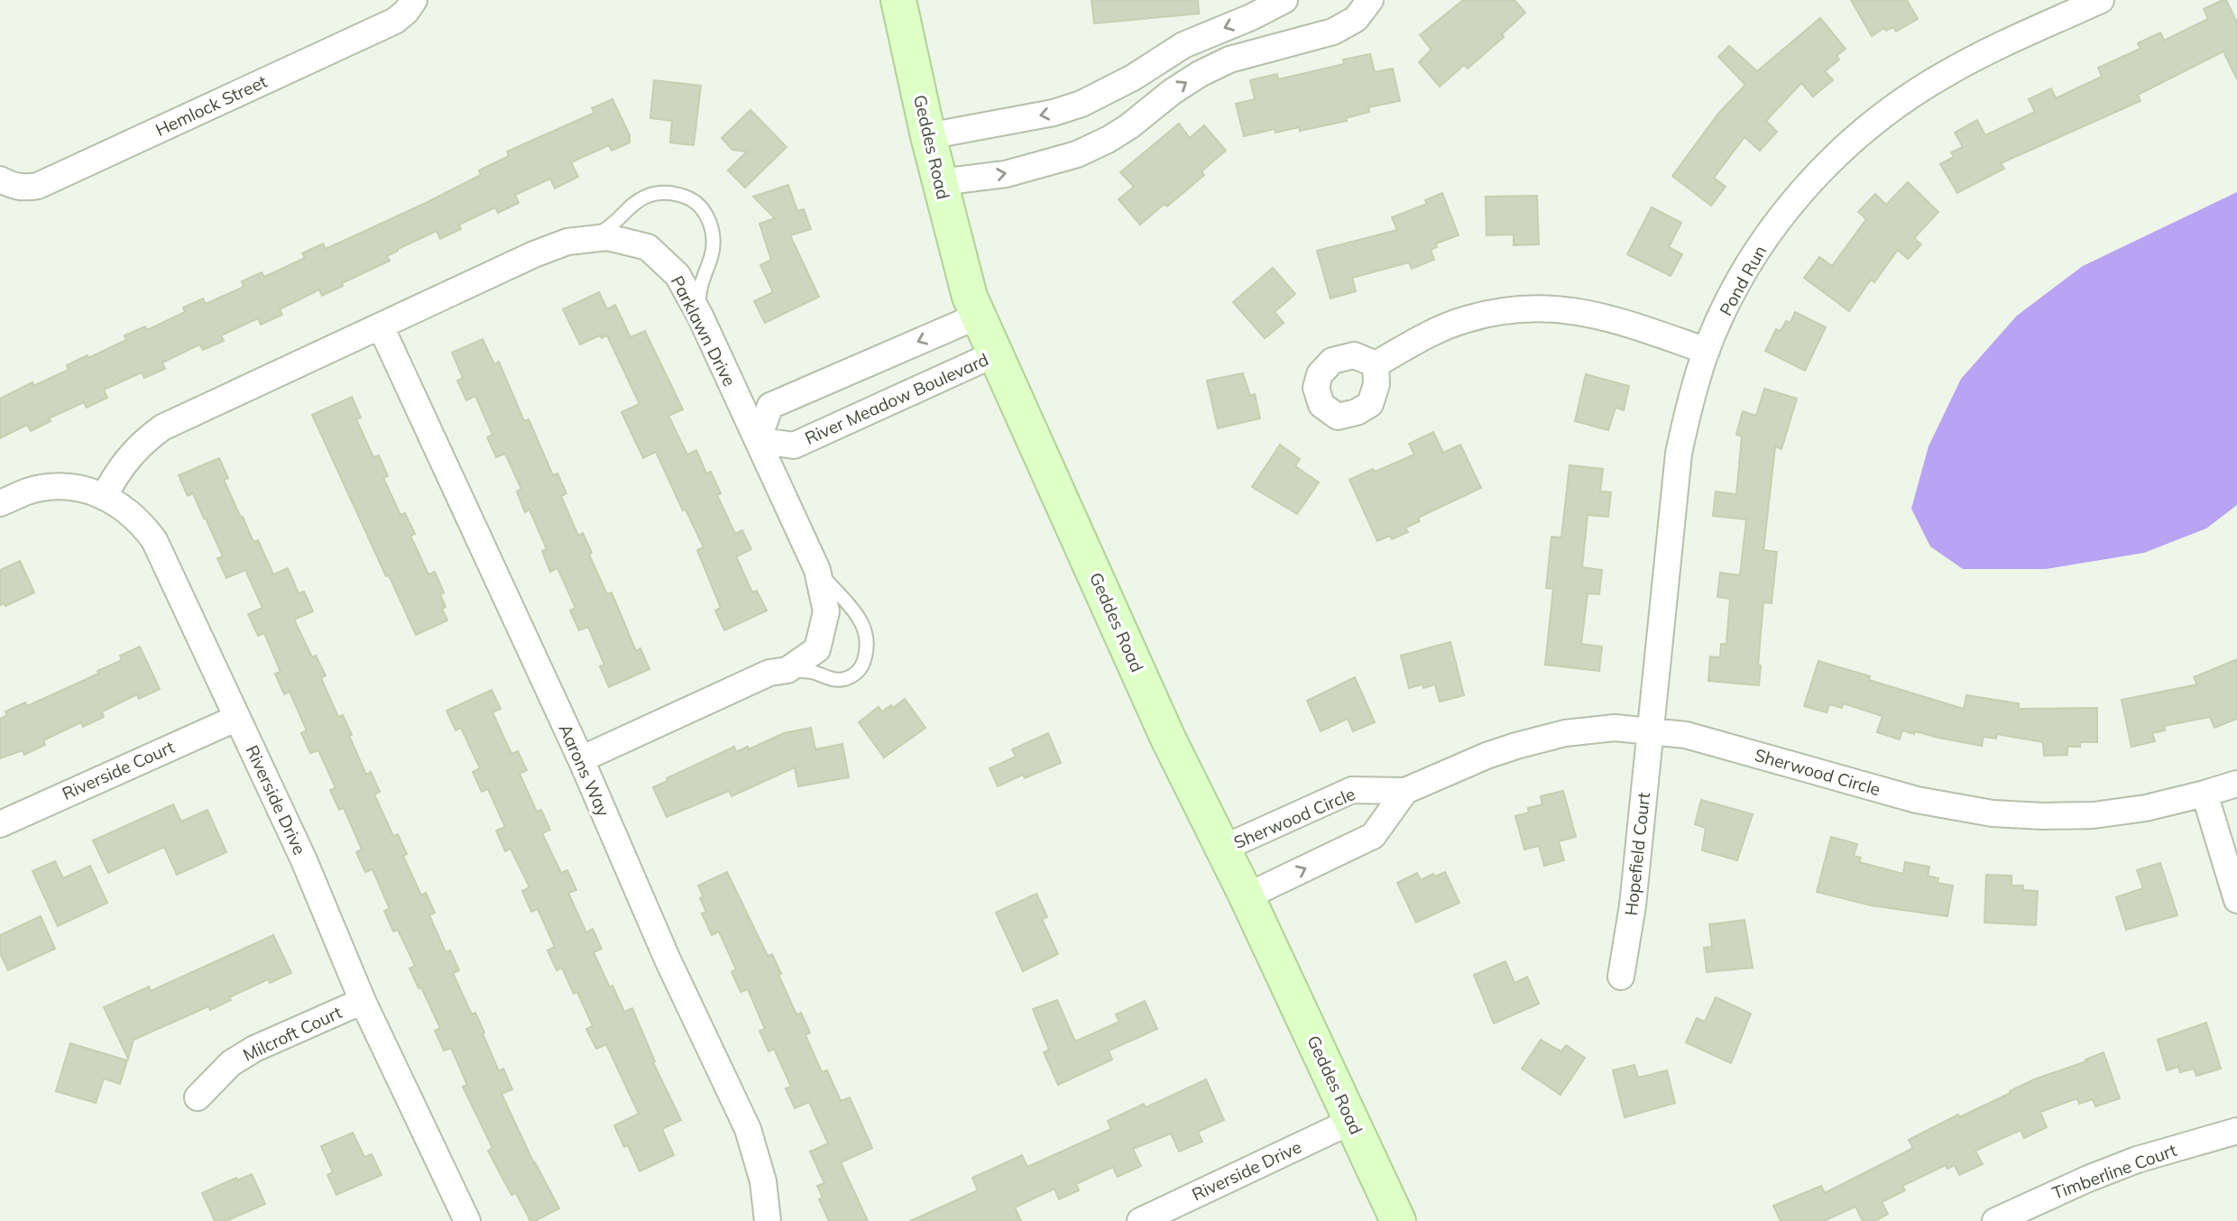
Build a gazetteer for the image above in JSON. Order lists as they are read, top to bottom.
{
  "streets": {
    "main road": ["Geddes Road"],
    "street": [
      "Hemlock Street",
      "Pond Run",
      "Parklawn Drive",
      "River Meadow Boulevard",
      "Riverside Court",
      "Aarons Way",
      "Sherwood Circle",
      "Riverside Drive",
      "Hopefield Court",
      "Milcroft Court",
      "Timberline Court"
    ]
  },
  "crossings": [
    ["Geddes Road", "River Meadow Boulevard"],
    ["Geddes Road", "Sherwood Circle"],
    ["Geddes Road", "Riverside Drive"],
    ["Pond Run", "Sherwood Circle"],
    ["Pond Run", "Hopefield Court"],
    ["Parklawn Drive", "River Meadow Boulevard"],
    ["Parklawn Drive", "Aarons Way"],
    ["Parklawn Drive", "Riverside Drive"],
    ["Riverside Court", "Riverside Drive"],
    ["Sherwood Circle", "Hopefield Court"],
    ["Riverside Drive", "Milcroft Court"]
  ]
}
